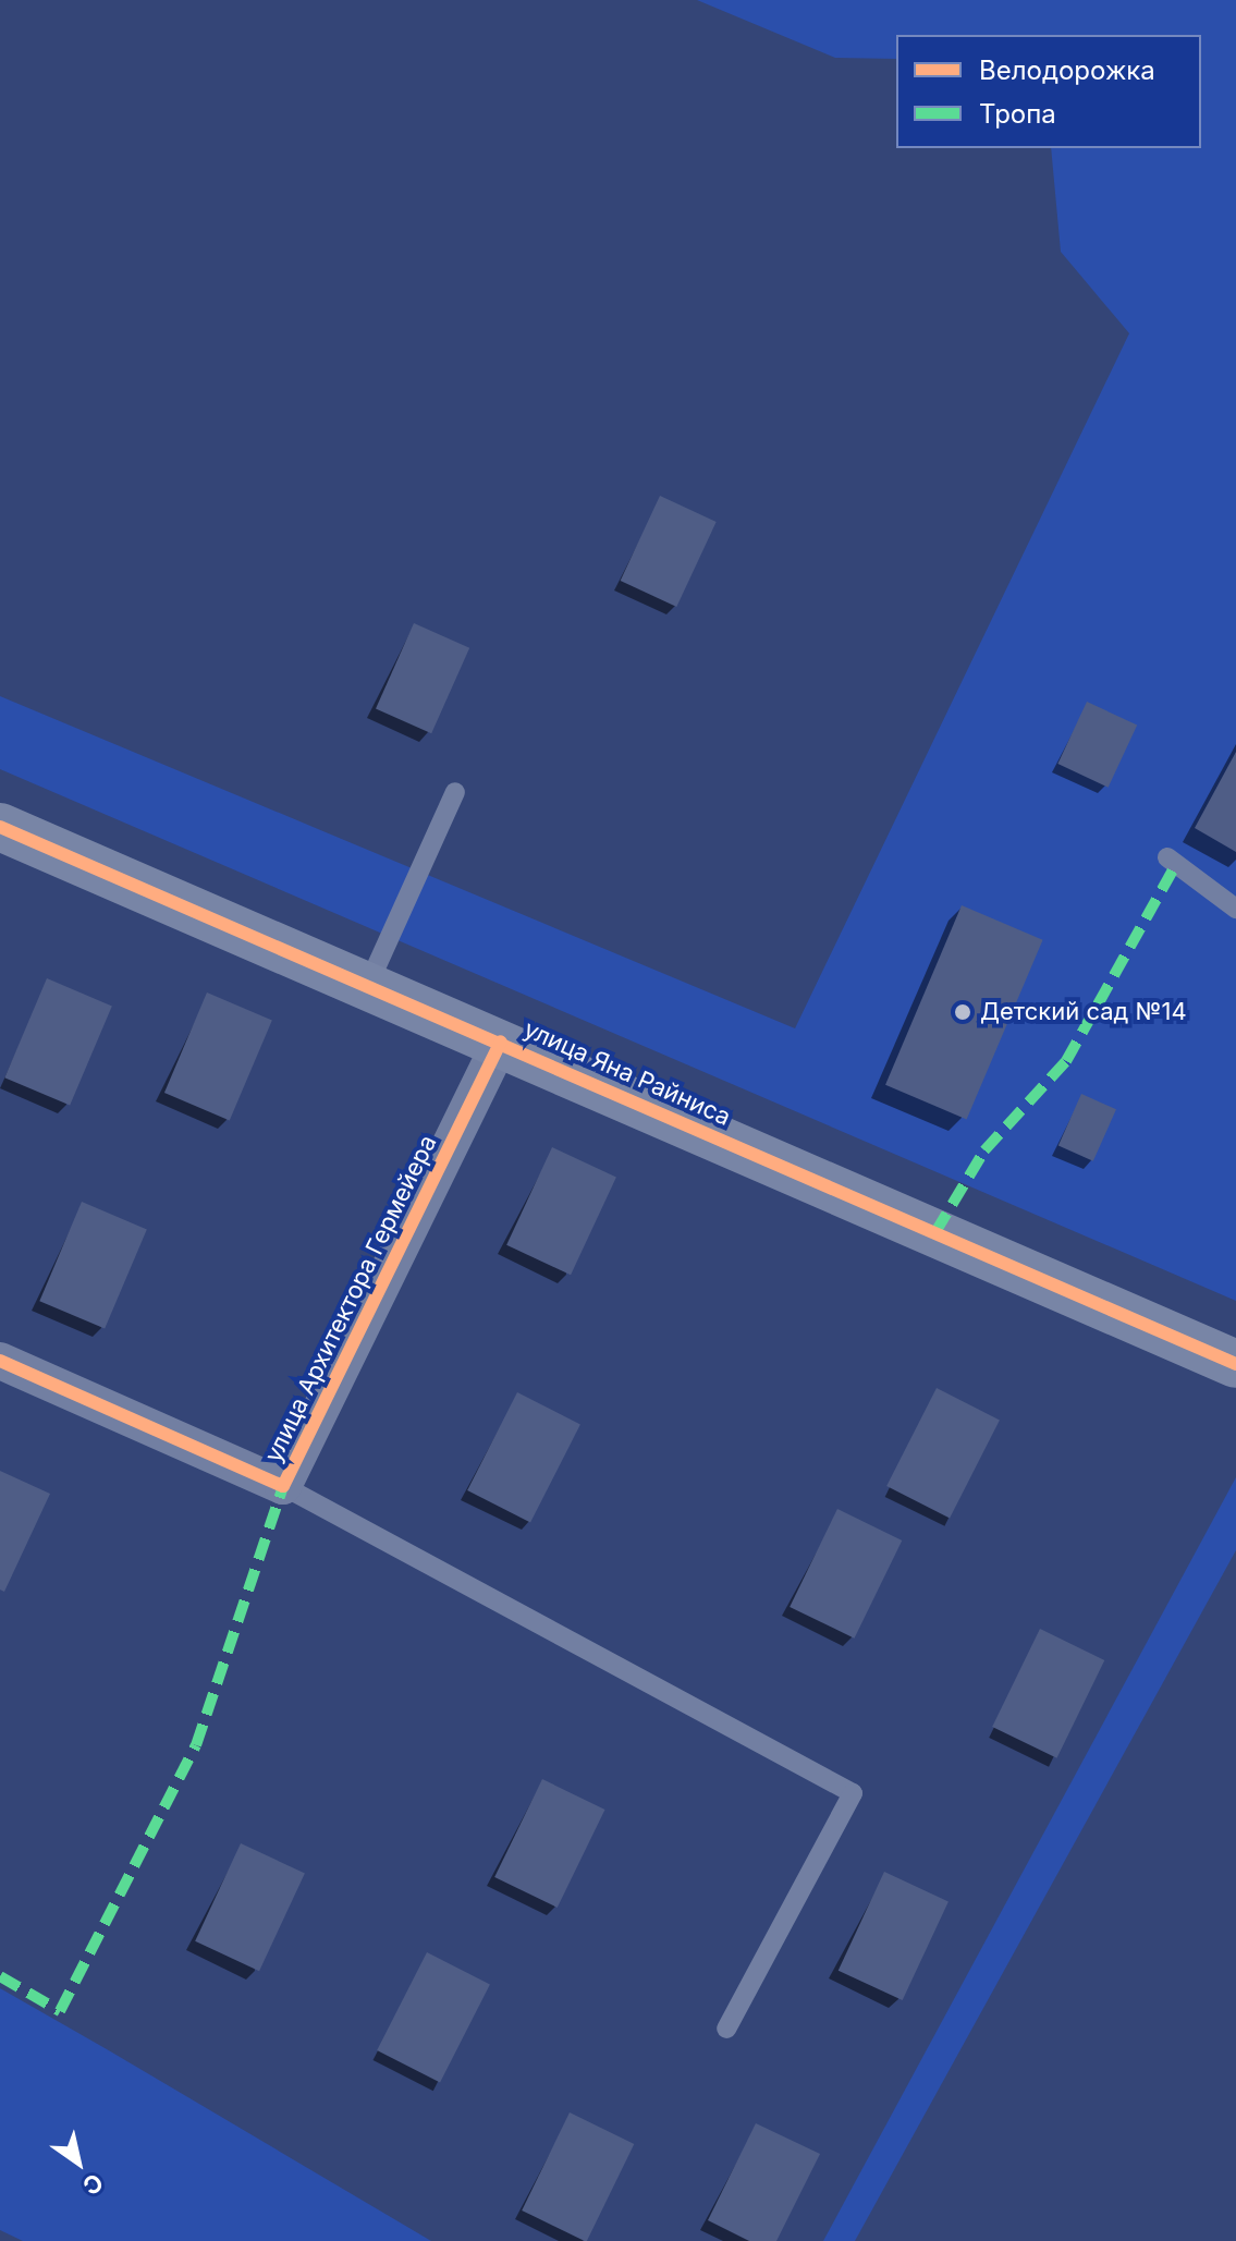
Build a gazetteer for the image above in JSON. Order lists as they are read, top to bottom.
{
  "streets": {
    "street": ["улица Яна Райниса", "улица Архитектора Гермейера"]
  },
  "crossings": [
    ["улица Яна Райниса", "улица Архитектора Гермейера"]
  ],
  "places": ["Детский сад №14"],
  "legend": ["Велодорожка", "Тропа"],
  "north": "bottom right"
}
